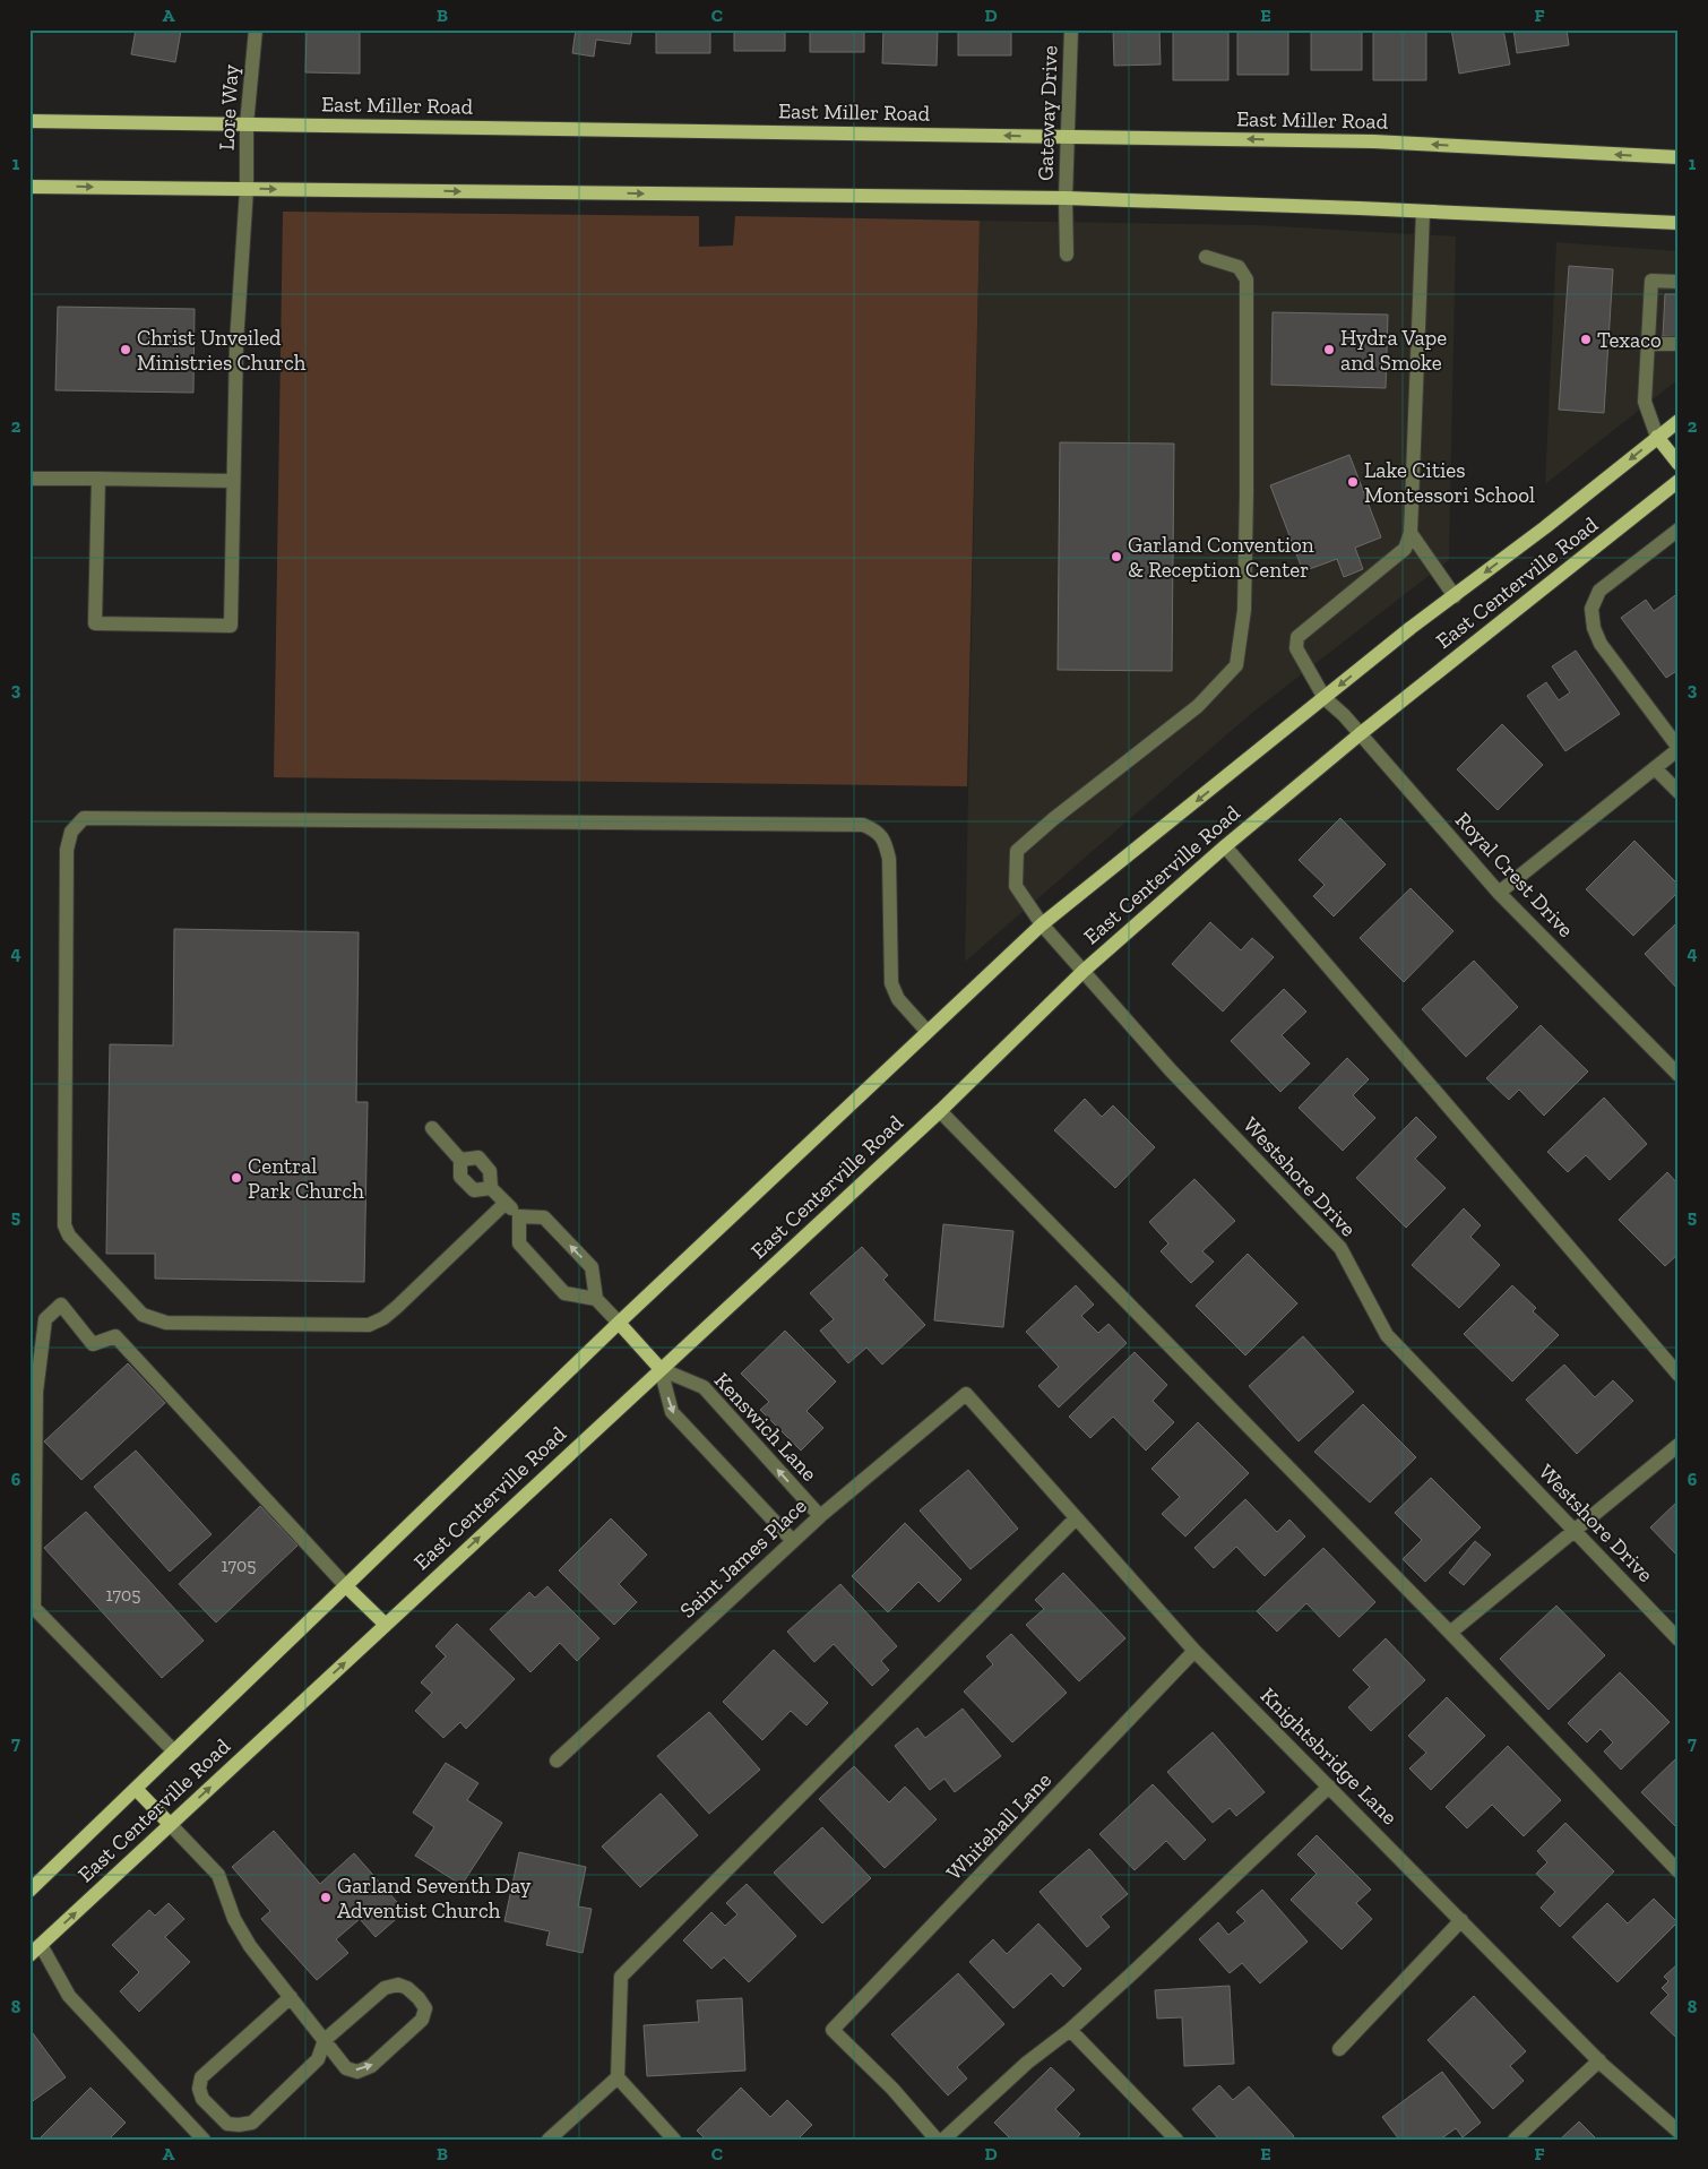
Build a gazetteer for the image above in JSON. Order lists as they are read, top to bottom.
{
  "streets": {
    "main road": ["East Miller Road", "East Centerville Road"],
    "street": [
      "Lore Way",
      "Gateway Drive",
      "Royal Crest Drive",
      "Westshore Drive",
      "Kenswich Lane",
      "Saint James Place",
      "Knightsbridge Lane",
      "Whitehall Lane"
    ]
  },
  "crossings": [
    ["East Miller Road", "Lore Way"],
    ["East Miller Road", "Gateway Drive"],
    ["East Centerville Road", "Royal Crest Drive"],
    ["East Centerville Road", "Westshore Drive"],
    ["East Centerville Road", "Kenswich Lane"],
    ["Kenswich Lane", "Saint James Place"],
    ["Saint James Place", "Knightsbridge Lane"],
    ["Knightsbridge Lane", "Whitehall Lane"]
  ],
  "places": [
    "Texaco",
    "Christ Unveiled Ministries Church",
    "Hydra Vape and Smoke",
    "Lake Cities Montessori School",
    "Garland Convention & Reception Center",
    "Central Park Church",
    "Garland Seventh Day Adventist Church"
  ],
  "house_numbers": ["1705", "1705"],
  "grid": {
    "columns": [
      "A",
      "B",
      "C",
      "D",
      "E",
      "F"
    ],
    "rows": [
      "1",
      "2",
      "3",
      "4",
      "5",
      "6",
      "7",
      "8"
    ]
  }
}
